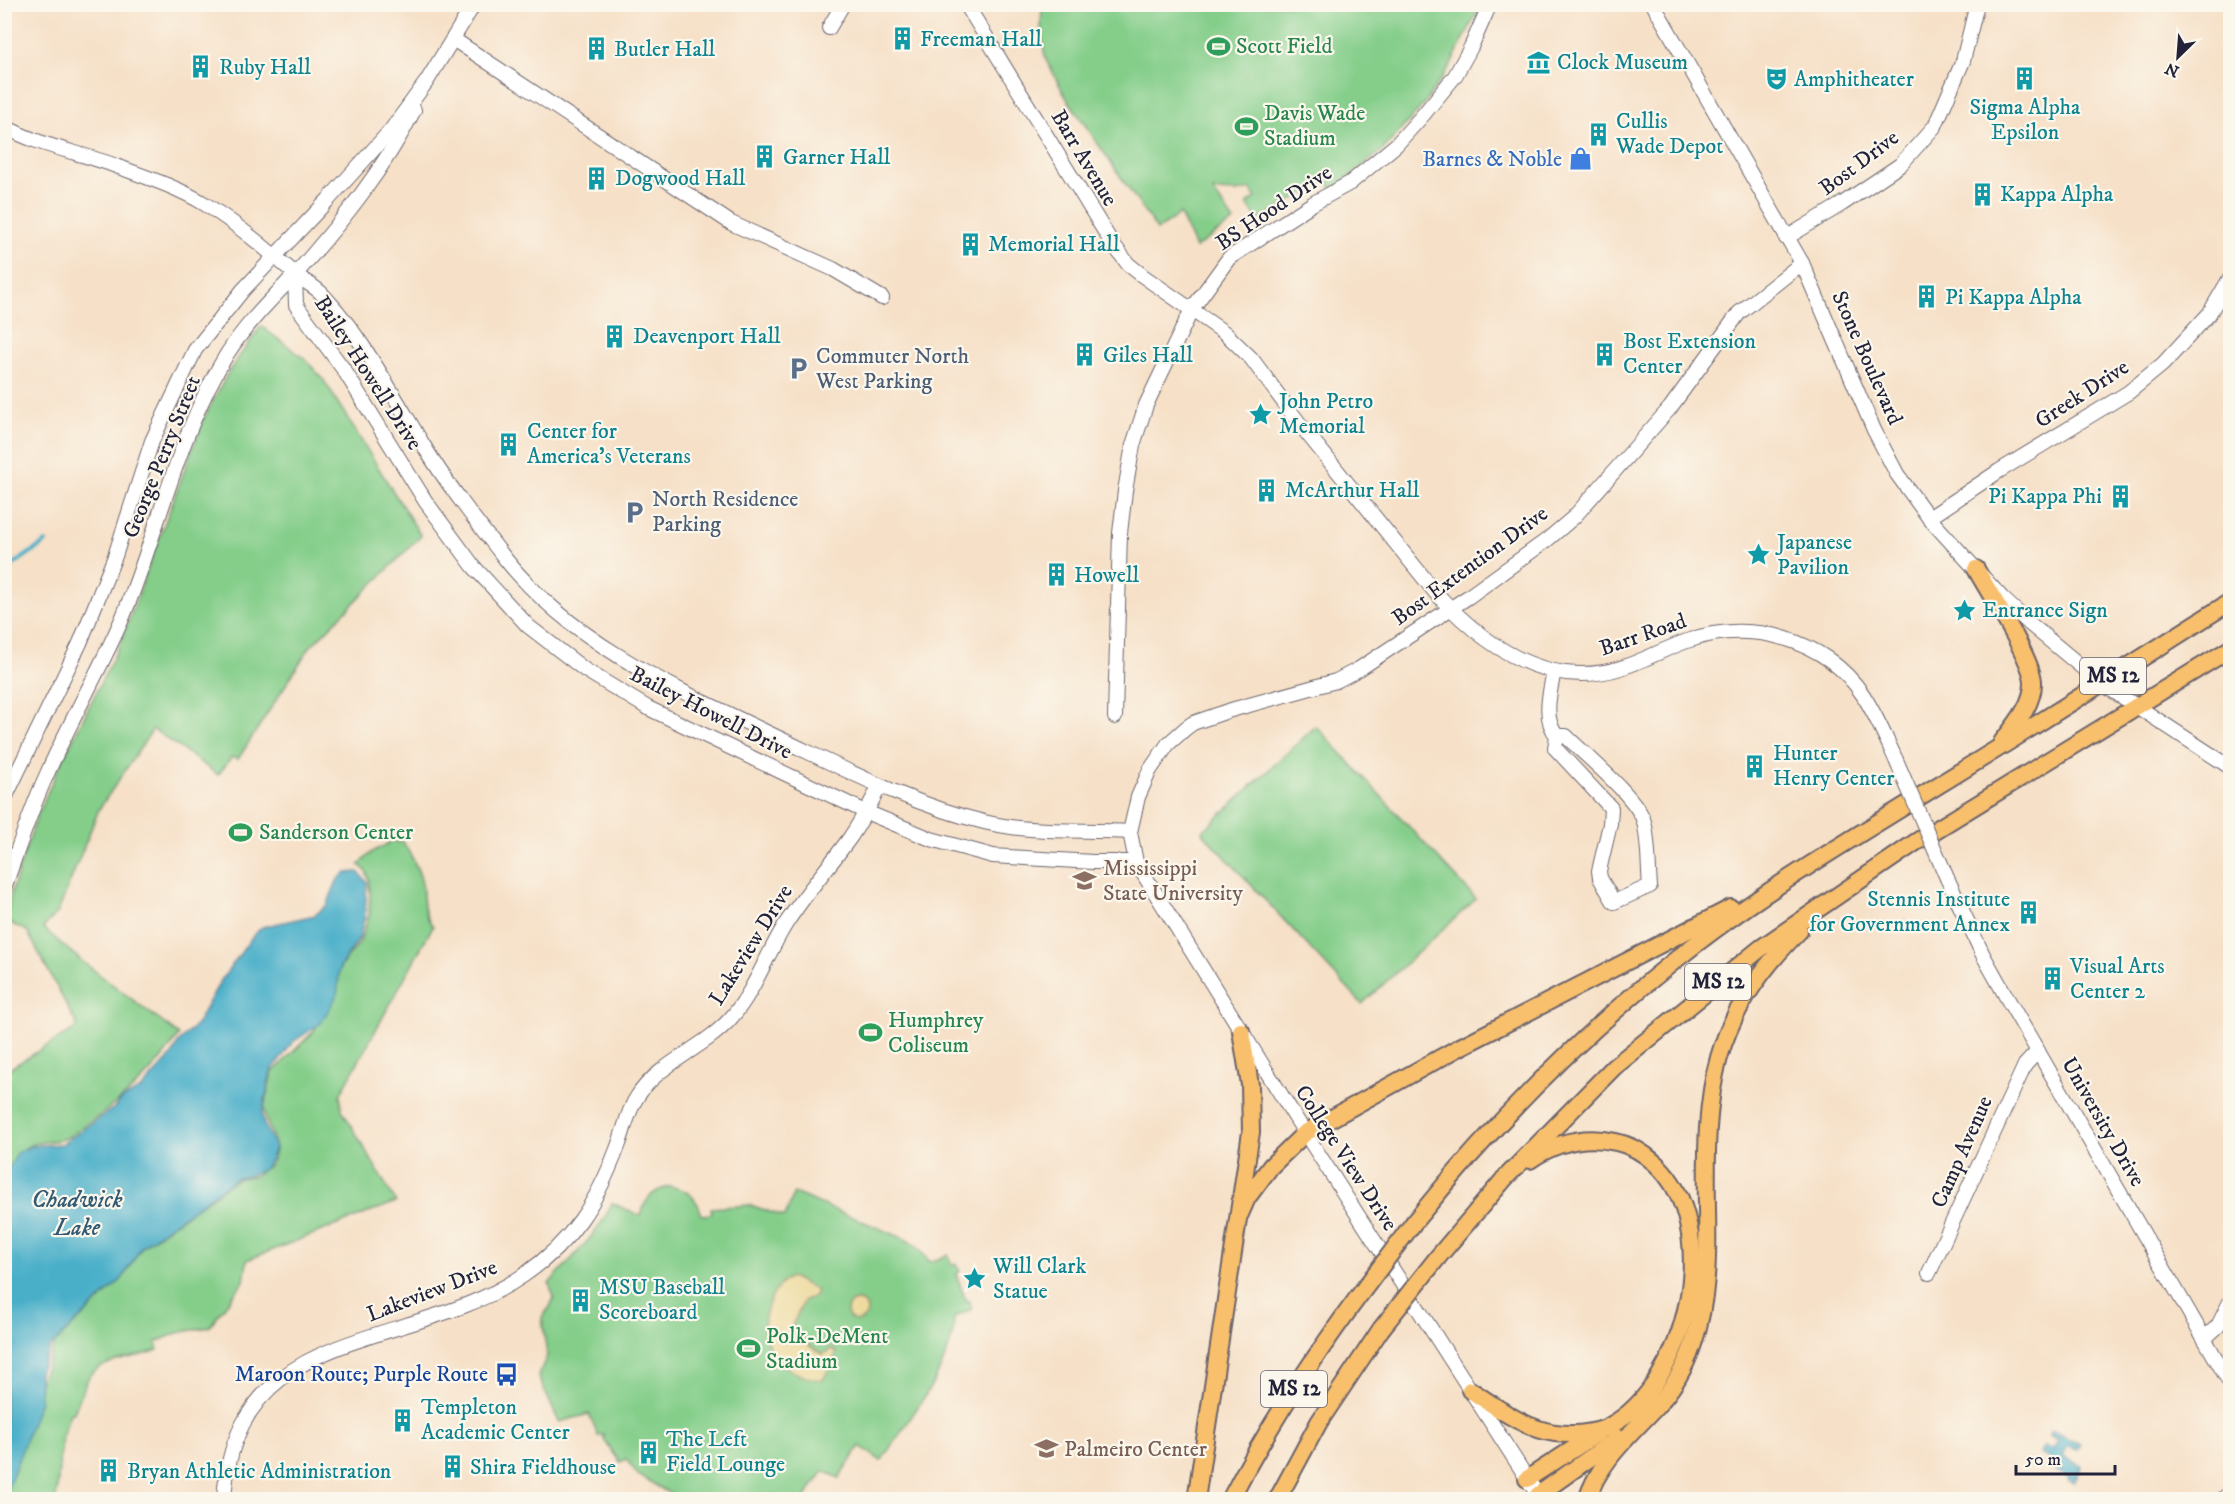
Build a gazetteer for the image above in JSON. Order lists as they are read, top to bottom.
{
  "streets": {
    "main road": ["MS 12"],
    "street": [
      "Barr Avenue",
      "Bost Drive",
      "BS Hood Drive",
      "Stone Boulevard",
      "Bailey Howell Drive",
      "Greek Drive",
      "George Perry Street",
      "Bost Extention Drive",
      "Barr Road",
      "Lakeview Drive",
      "University Drive",
      "Camp Avenue",
      "College View Drive"
    ]
  },
  "crossings": [
    ["Barr Avenue", "BS Hood Drive"],
    ["Barr Avenue", "Barr Road"],
    ["Bost Drive", "Stone Boulevard"],
    ["BS Hood Drive", "Barr Road"],
    ["Stone Boulevard", "Greek Drive"],
    ["Stone Boulevard", "Bost Extention Drive"],
    ["Stone Boulevard", "MS 12"],
    ["Bailey Howell Drive", "George Perry Street"],
    ["Bailey Howell Drive", "Bost Extention Drive"],
    ["Bailey Howell Drive", "Lakeview Drive"],
    ["Bailey Howell Drive", "College View Drive"],
    ["Bost Extention Drive", "Barr Road"],
    ["Bost Extention Drive", "College View Drive"],
    ["Barr Road", "University Drive"],
    ["University Drive", "Camp Avenue"]
  ],
  "water": ["Chadwick Lake"],
  "places": {
    "building": [
      "Freeman Hall",
      "Butler Hall",
      "Ruby Hall",
      "Sigma Alpha Epsilon",
      "Cullis Wade Depot",
      "Garner Hall",
      "Dogwood Hall",
      "Kappa Alpha",
      "Memorial Hall",
      "Pi Kappa Alpha",
      "Deavenport Hall",
      "Bost Extension Center",
      "Giles Hall",
      "Center for America's Veterans",
      "McArthur Hall",
      "Pi Kappa Phi",
      "Howell",
      "Hunter Henry Center",
      "Stennis Institute for Government Annex",
      "Visual Arts Center 2",
      "MSU Baseball Scoreboard",
      "Templeton Academic Center",
      "The Left Field Lounge",
      "Shira Fieldhouse",
      "Bryan Athletic Administration"
    ],
    "sports": [
      "Scott Field",
      "Davis Wade Stadium",
      "Sanderson Center",
      "Humphrey Coliseum",
      "Polk-DeMent Stadium"
    ],
    "museum": ["Clock Museum"],
    "theatre": ["Amphitheater"],
    "shop": ["Barnes & Noble"],
    "parking": ["Commuter North West Parking", "North Residence Parking"],
    "place": [
      "John Petro Memorial",
      "Japanese Pavilion",
      "Entrance Sign",
      "Will Clark Statue"
    ],
    "school or university": ["Mississippi State University", "Palmeiro Center"],
    "bus stop": ["Maroon Route; Purple Route"]
  },
  "scale_bar": "50 m",
  "north": "bottom left"
}
